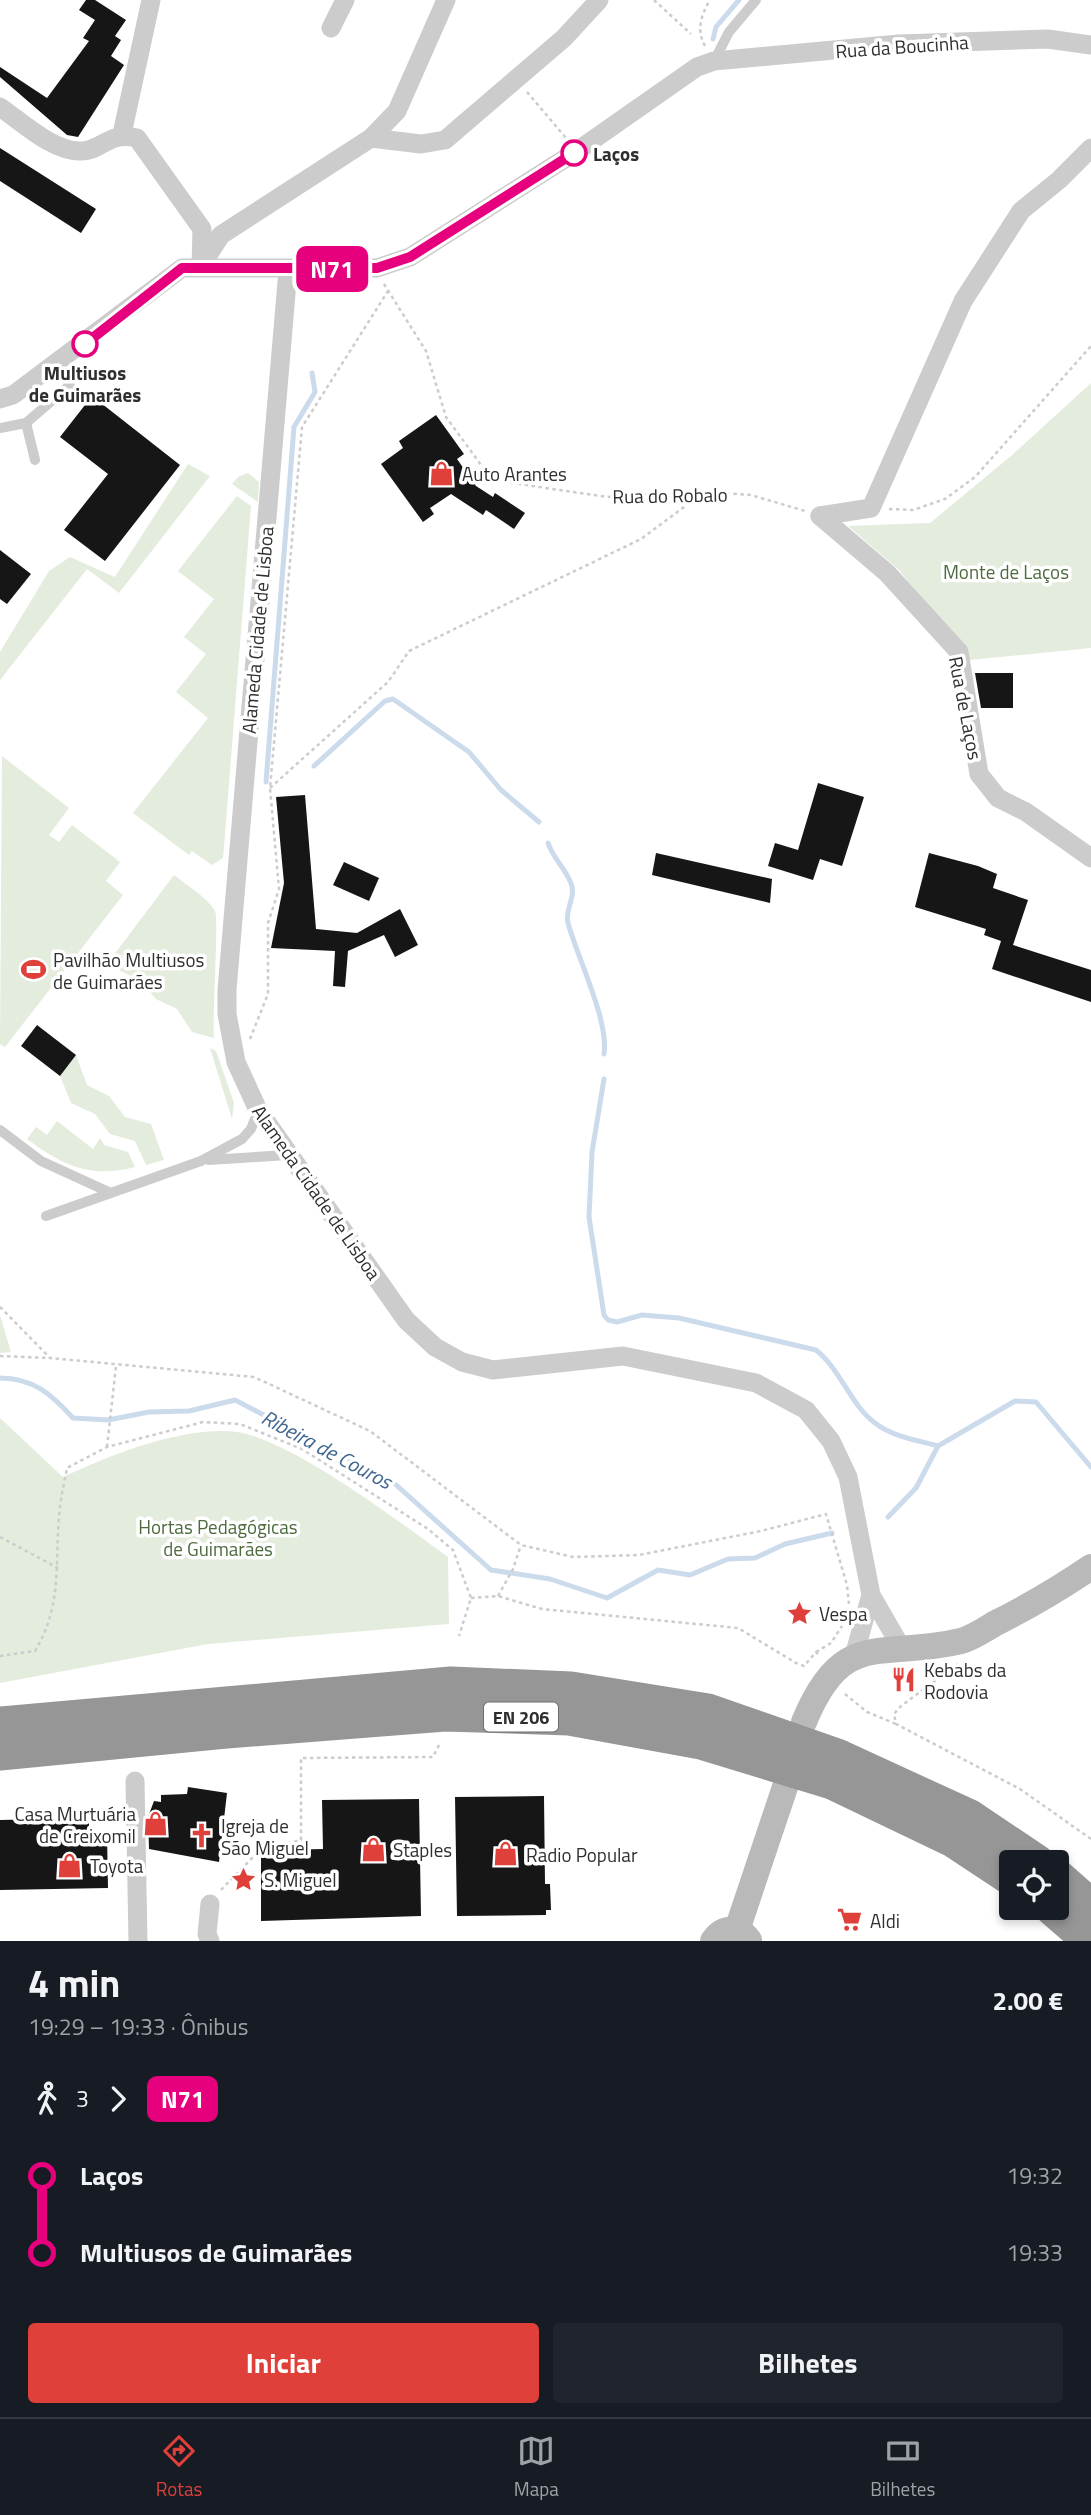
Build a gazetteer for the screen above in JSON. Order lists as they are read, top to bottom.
{
  "streets": {
    "highway": ["EN 206"],
    "street": ["Rua da Boucinha", "Alameda Cidade de Lisboa", "Rua de Laços"],
    "path": ["Rua do Robalo"]
  },
  "crossings": [
    ["Rua do Robalo", "Rua de Laços"]
  ],
  "water": ["Ribeira de Couros"],
  "parks": ["Monte de Laços", "Hortas Pedagógicas de Guimarães"],
  "places": {
    "other": ["Laços", "Multiusos de Guimarães"],
    "shop": [
      "Auto Arantes",
      "Casa Murtuária de Creixomil",
      "Staples",
      "Radio Popular",
      "Toyota"
    ],
    "sports": ["Pavilhão Multiusos de Guimarães"],
    "place": ["Vespa", "S. Miguel"],
    "restaurant": ["Kebabs da Rodovia"],
    "church": ["Igreja de São Miguel"],
    "supermarket": ["Aldi"]
  },
  "lines": ["bus line N71"],
  "page": {
    "on_map": "N71",
    "heading": ["4 min", "19:29 – 19:33 · Ônibus", "2.00 €"],
    "legs": ["3", "N71"],
    "list": [
      {
        "name": "Laços",
        "value": "19:32"
      },
      {
        "name": "Multiusos de Guimarães",
        "value": "19:33"
      }
    ],
    "buttons": ["Iniciar", "Bilhetes"],
    "tabs": ["Rotas", "Mapa", "Bilhetes"]
  }
}
